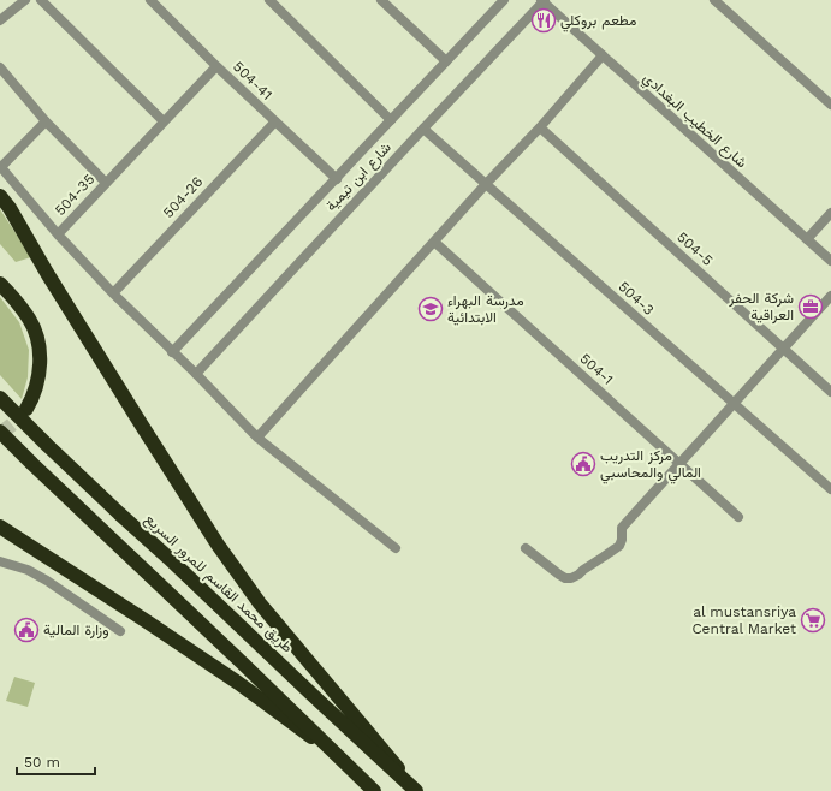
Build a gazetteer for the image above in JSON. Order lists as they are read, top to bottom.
{
  "streets": {
    "highway": ["طريق محمد القاسم للمرور السريع"],
    "street": [
      "504-41",
      "شارع الخطيب البغدادي",
      "شارع ابن تيمية",
      "504-35",
      "504-26",
      "504-5",
      "504-3",
      "504-1"
    ]
  },
  "crossings": [
    ["504-41", "شارع ابن تيمية"],
    ["504-41", "504-35"],
    ["504-41", "504-26"],
    ["شارع الخطيب البغدادي", "شارع ابن تيمية"],
    ["شارع ابن تيمية", "504-35"],
    ["شارع ابن تيمية", "504-3"],
    ["504-35", "504-26"]
  ],
  "places": {
    "restaurant": ["مطعم بروكلي"],
    "office": ["شركة الحفر العراقية"],
    "school or university": ["مدرسة البهراء الابتدائية"],
    "public building": ["مركز التدريب المالي والمحاسبي", "وزارة المالية"],
    "supermarket": ["al mustansriya Central Market"]
  },
  "scale_bar": "50 m"
}
